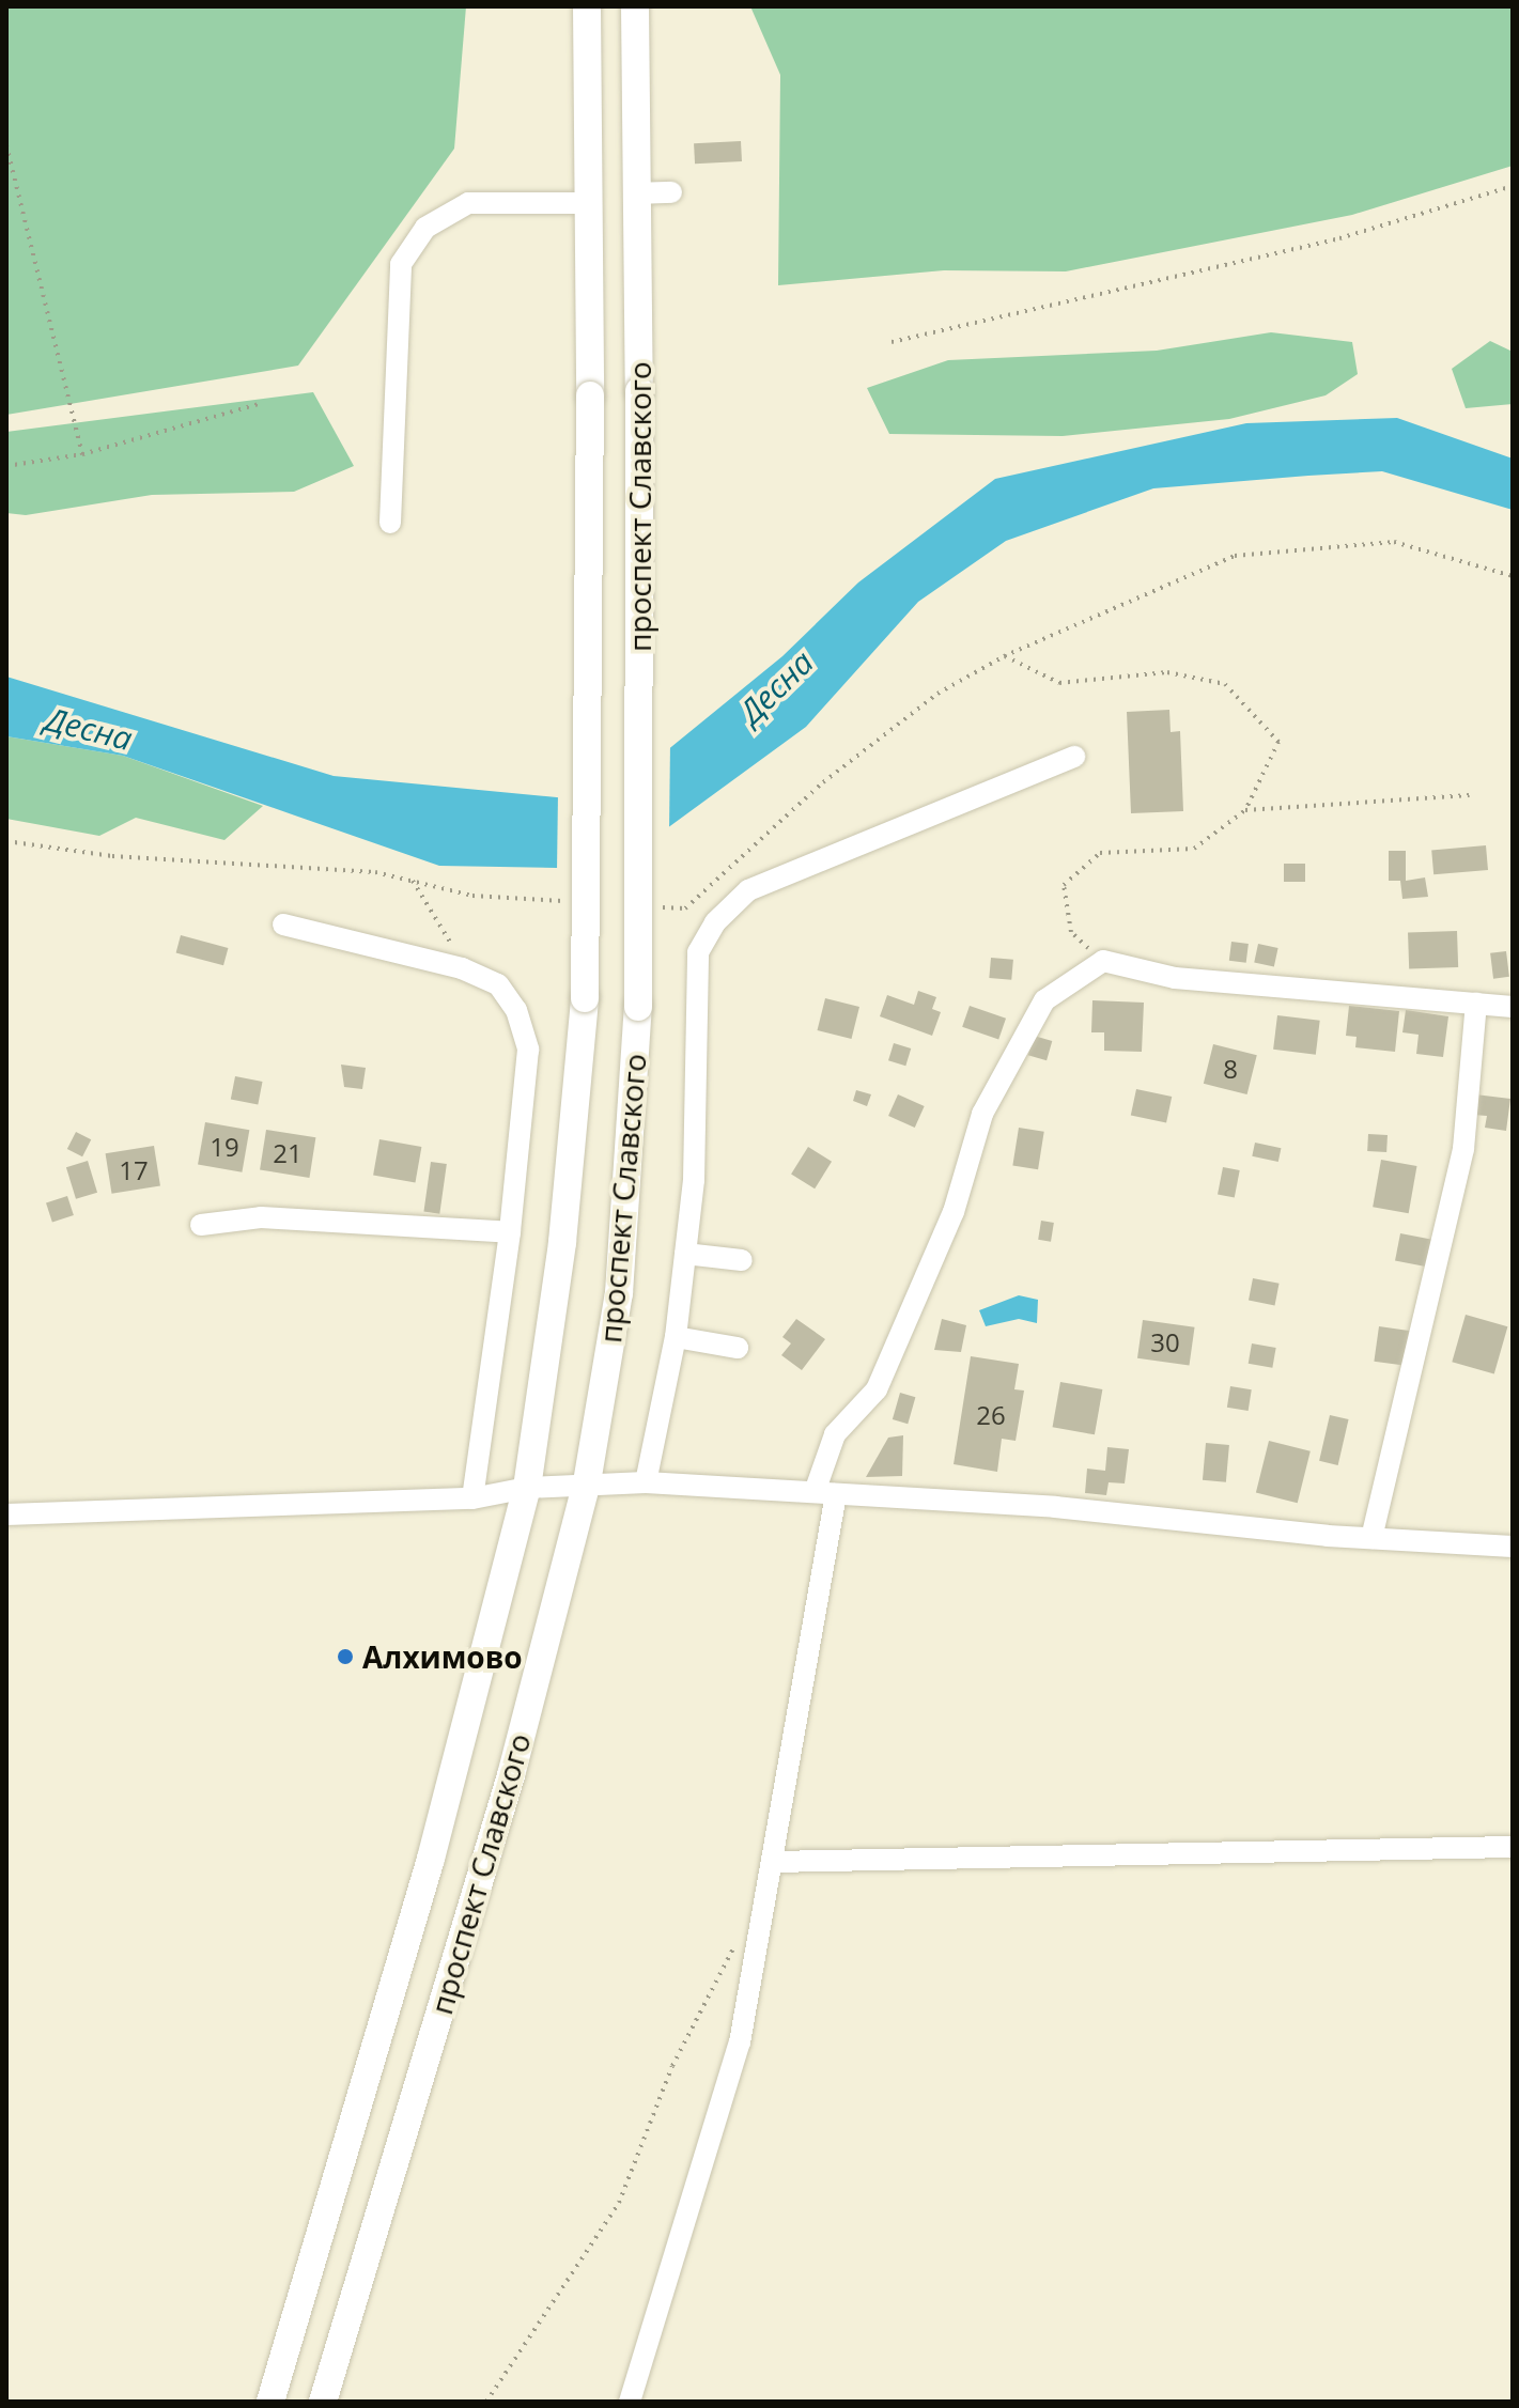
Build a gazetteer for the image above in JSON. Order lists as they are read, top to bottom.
{
  "streets": {
    "main road": ["проспект Славского"]
  },
  "water": ["Десна"],
  "places": ["Алхимово"],
  "house_numbers": [
    "8",
    "19",
    "21",
    "17",
    "30",
    "26"
  ]
}
